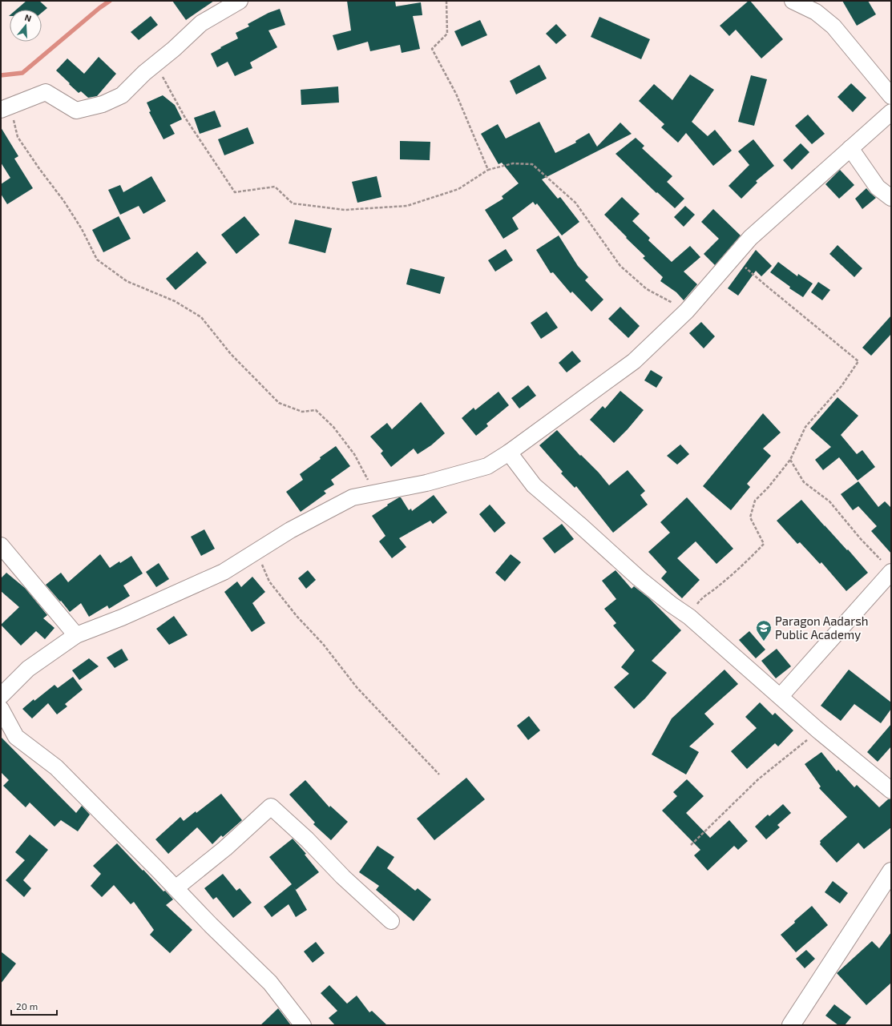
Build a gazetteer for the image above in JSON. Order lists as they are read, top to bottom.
{
  "places": {
    "school or university": ["Paragon Aadarsh Public Academy"]
  },
  "scale_bar": "20 m",
  "north": "top"
}
